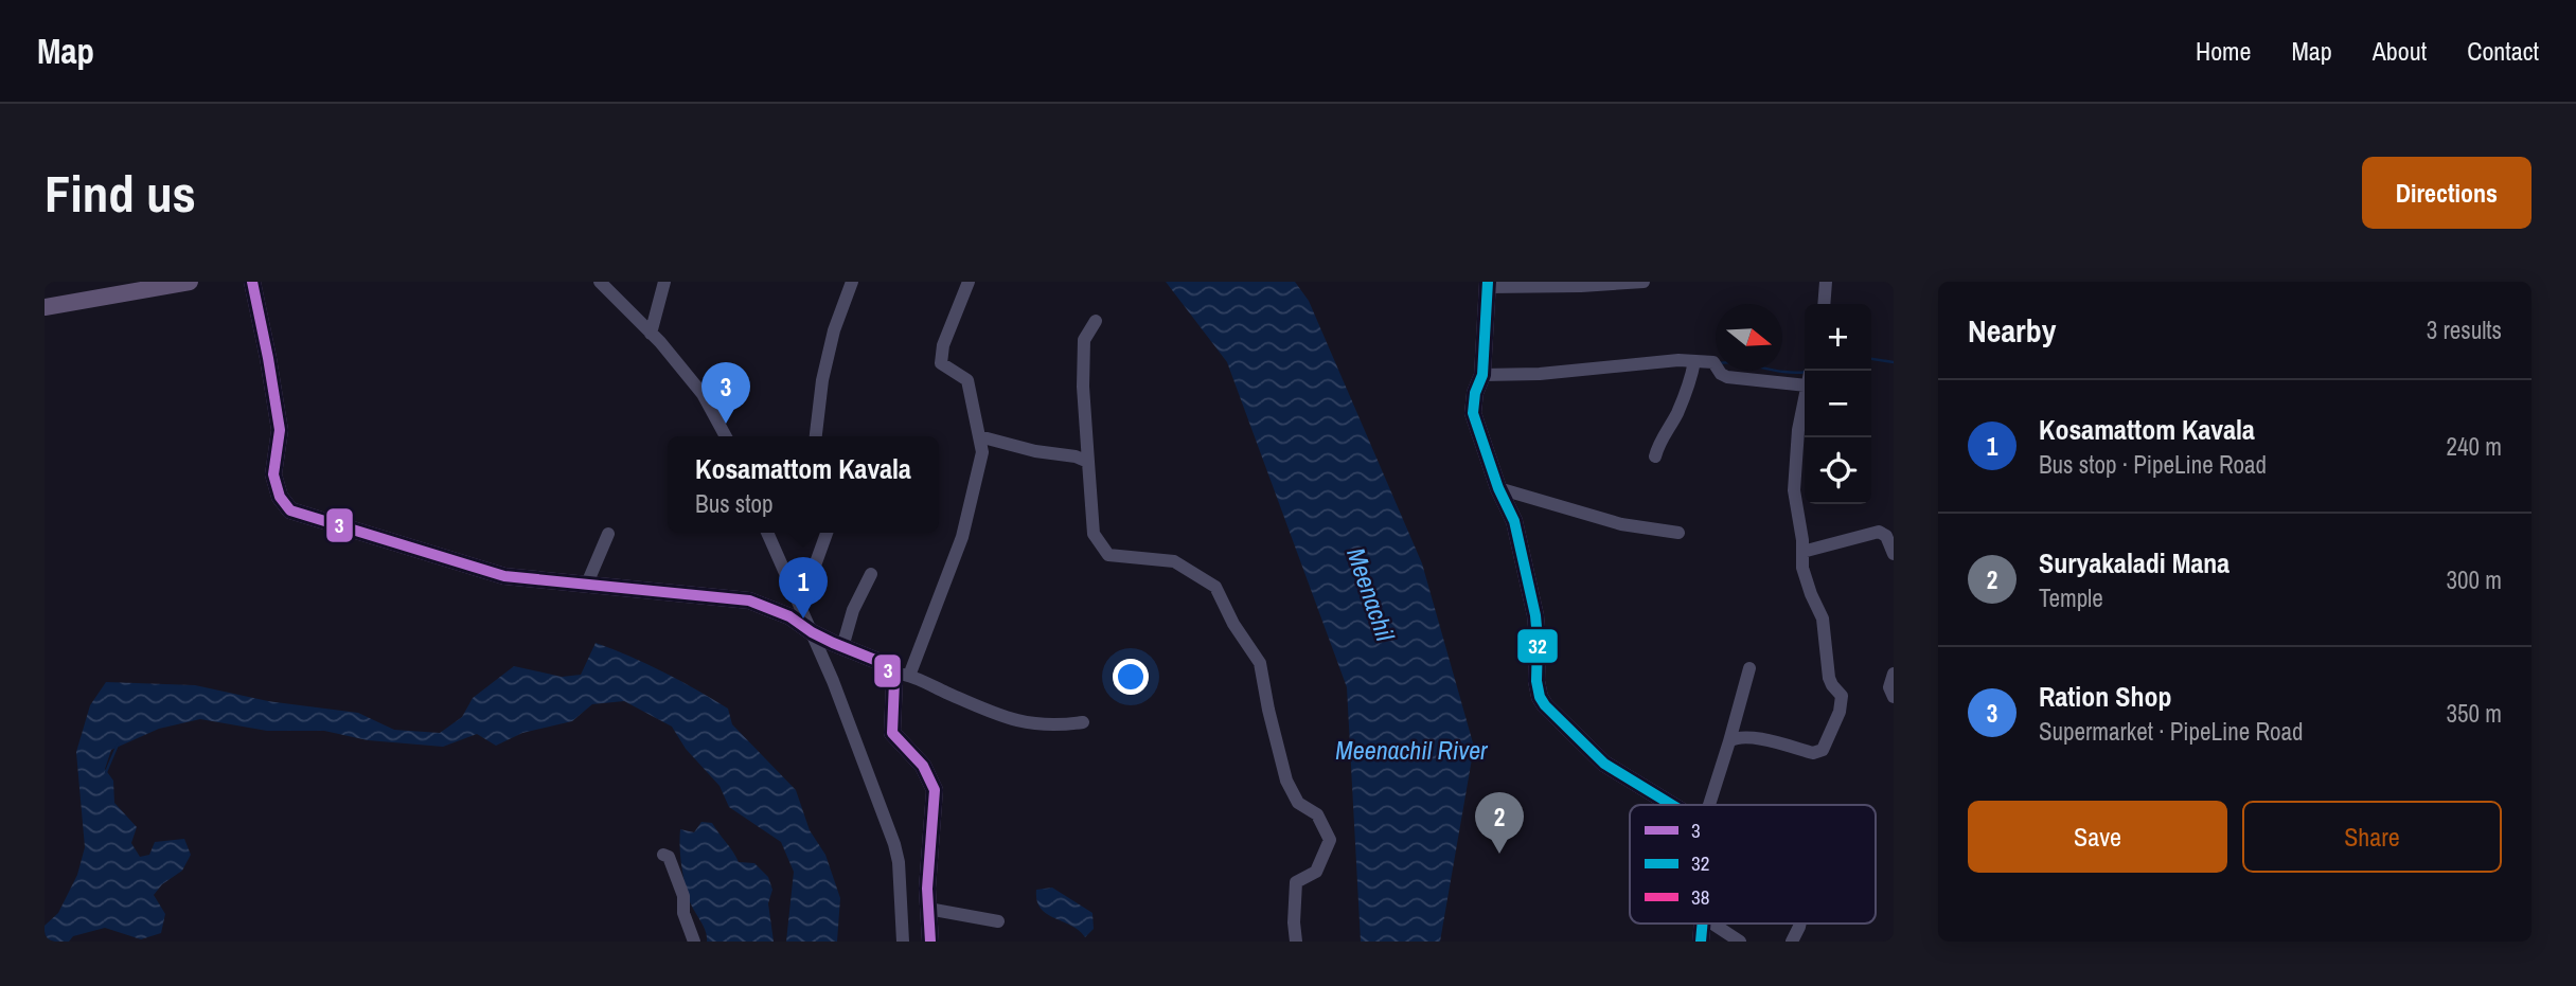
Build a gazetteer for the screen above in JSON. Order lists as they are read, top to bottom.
{
  "water": ["Meenachil", "Meenachil River"],
  "lines": ["transit line 3", "transit line 32"],
  "legend": ["3", "32", "38"],
  "north": "right",
  "page": {
    "header": "Map",
    "nav": [
      "Home",
      "Map",
      "About",
      "Contact"
    ],
    "buttons": [
      "Directions",
      ["Save", "Share"]
    ],
    "title": "Find us",
    "heading": ["Nearby", "3 results"],
    "map_buttons": ["+", "−"],
    "pins": ["3", "1", "2"],
    "list": [
      {
        "mark": "1",
        "name": "Kosamattom Kavala",
        "note": "Bus stop · PipeLine Road",
        "value": "240 m"
      },
      {
        "mark": "2",
        "name": "Suryakaladi Mana",
        "note": "Temple",
        "value": "300 m"
      },
      {
        "mark": "3",
        "name": "Ration Shop",
        "note": "Supermarket · PipeLine Road",
        "value": "350 m"
      }
    ],
    "popup": ["Kosamattom Kavala", "Bus stop"]
  }
}
